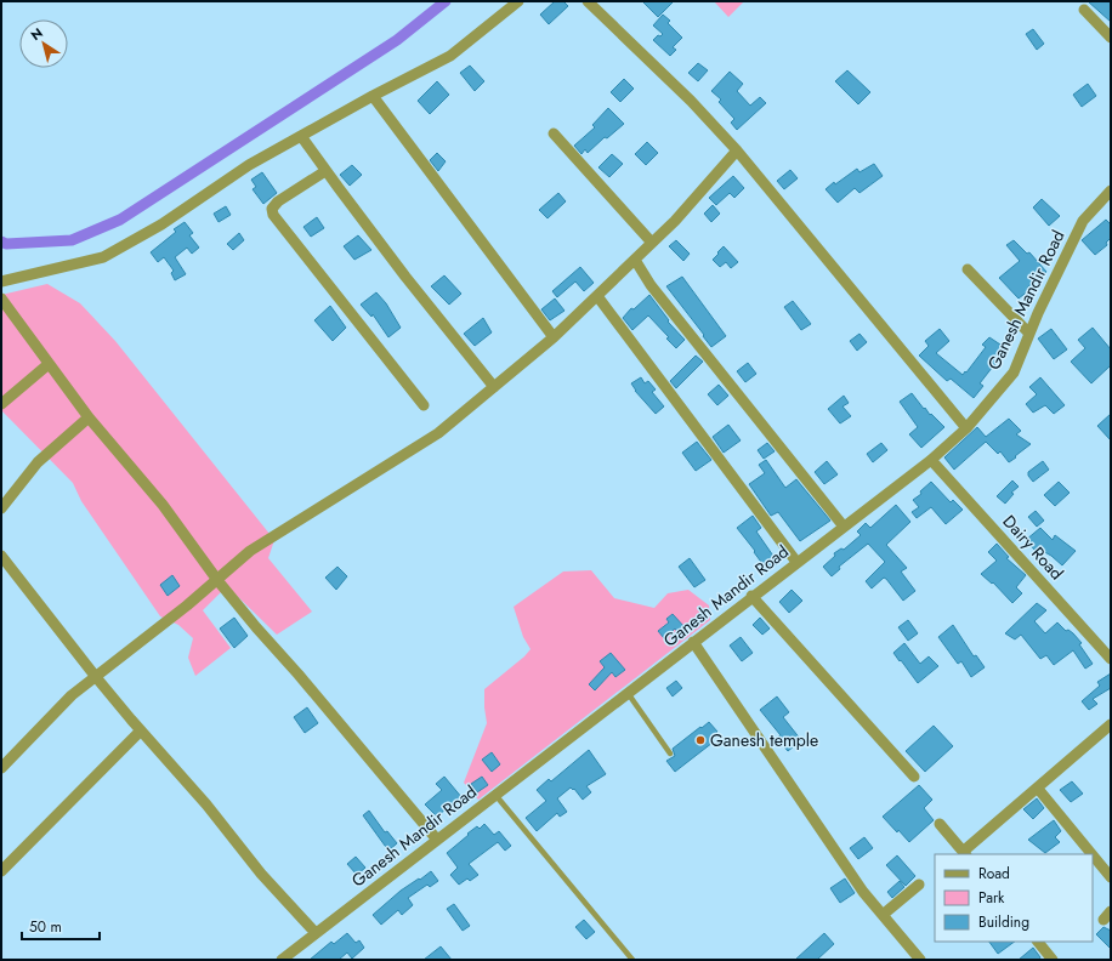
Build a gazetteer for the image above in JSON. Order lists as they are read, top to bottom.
{
  "streets": {
    "street": ["Ganesh Mandir Road", "Dairy Road"]
  },
  "crossings": [
    ["Ganesh Mandir Road", "Dairy Road"]
  ],
  "places": ["Ganesh temple"],
  "legend": ["Road", "Park", "Building"],
  "scale_bar": "50 m",
  "north": "top left"
}
